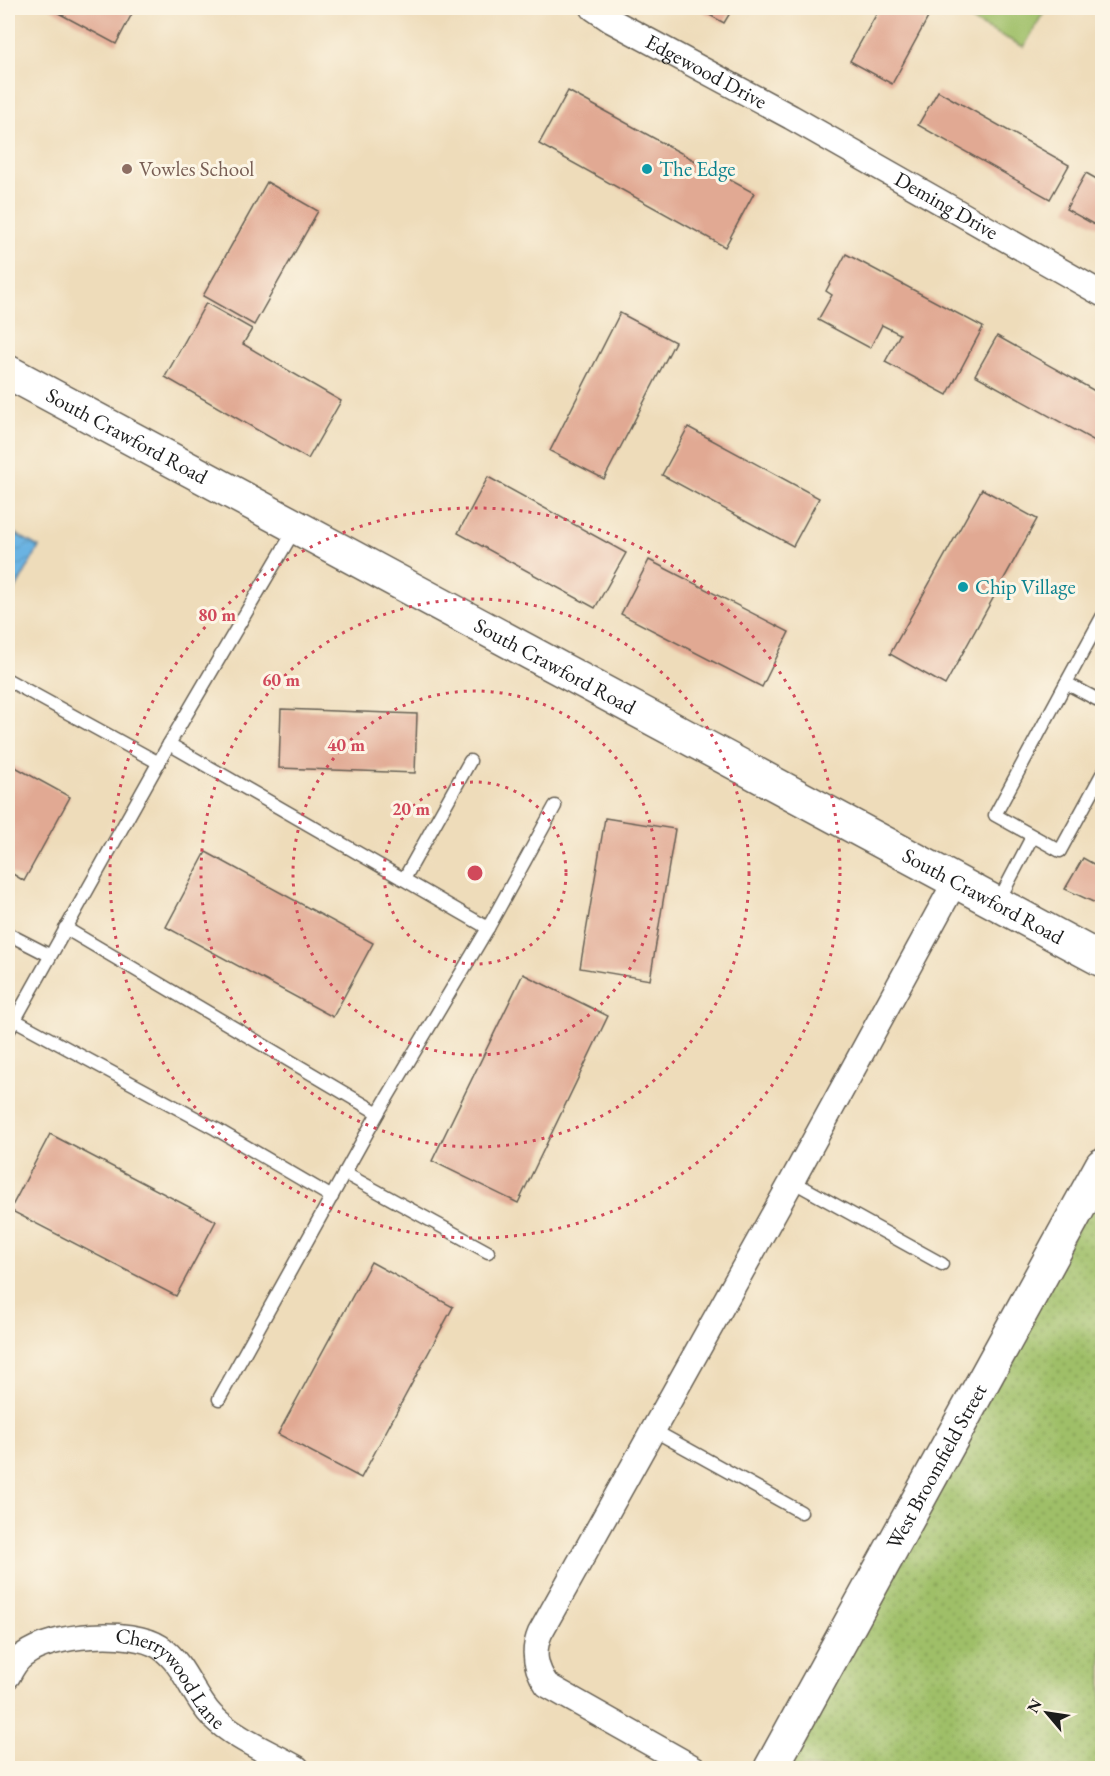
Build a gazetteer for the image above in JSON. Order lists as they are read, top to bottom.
{
  "streets": {
    "street": [
      "Edgewood Drive",
      "Deming Drive",
      "South Crawford Road",
      "West Broomfield Street",
      "Cherrywood Lane"
    ]
  },
  "crossings": [
    ["Edgewood Drive", "Deming Drive"]
  ],
  "places": ["Vowles School", "The Edge", "Chip Village"],
  "north": "top left",
  "rings": [
    "80 m",
    "60 m",
    "40 m",
    "20 m"
  ]
}
